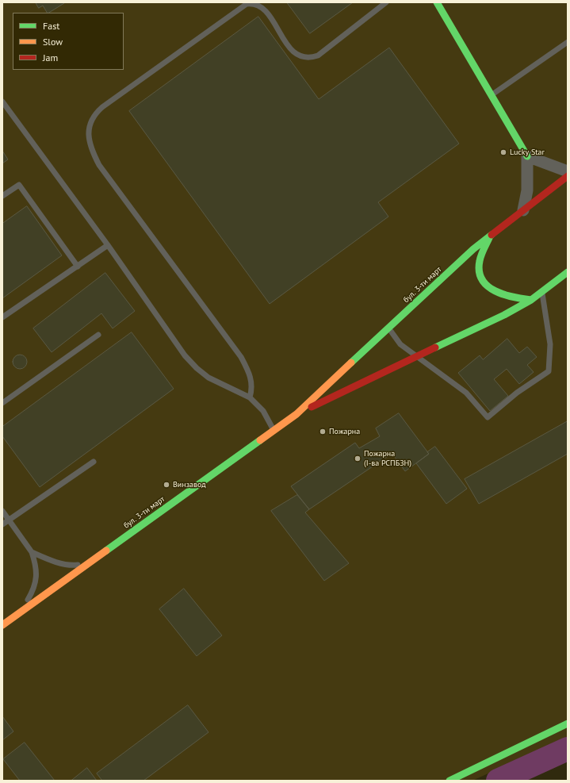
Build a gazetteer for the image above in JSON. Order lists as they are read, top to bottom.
{
  "streets": {
    "main road": ["бул. 3-ти март"]
  },
  "places": [
    "Lucky Star",
    "Пожарна",
    "Пожарна (I-ва РСПБЗН)",
    "Винзавод"
  ],
  "legend": ["Fast", "Slow", "Jam"]
}
